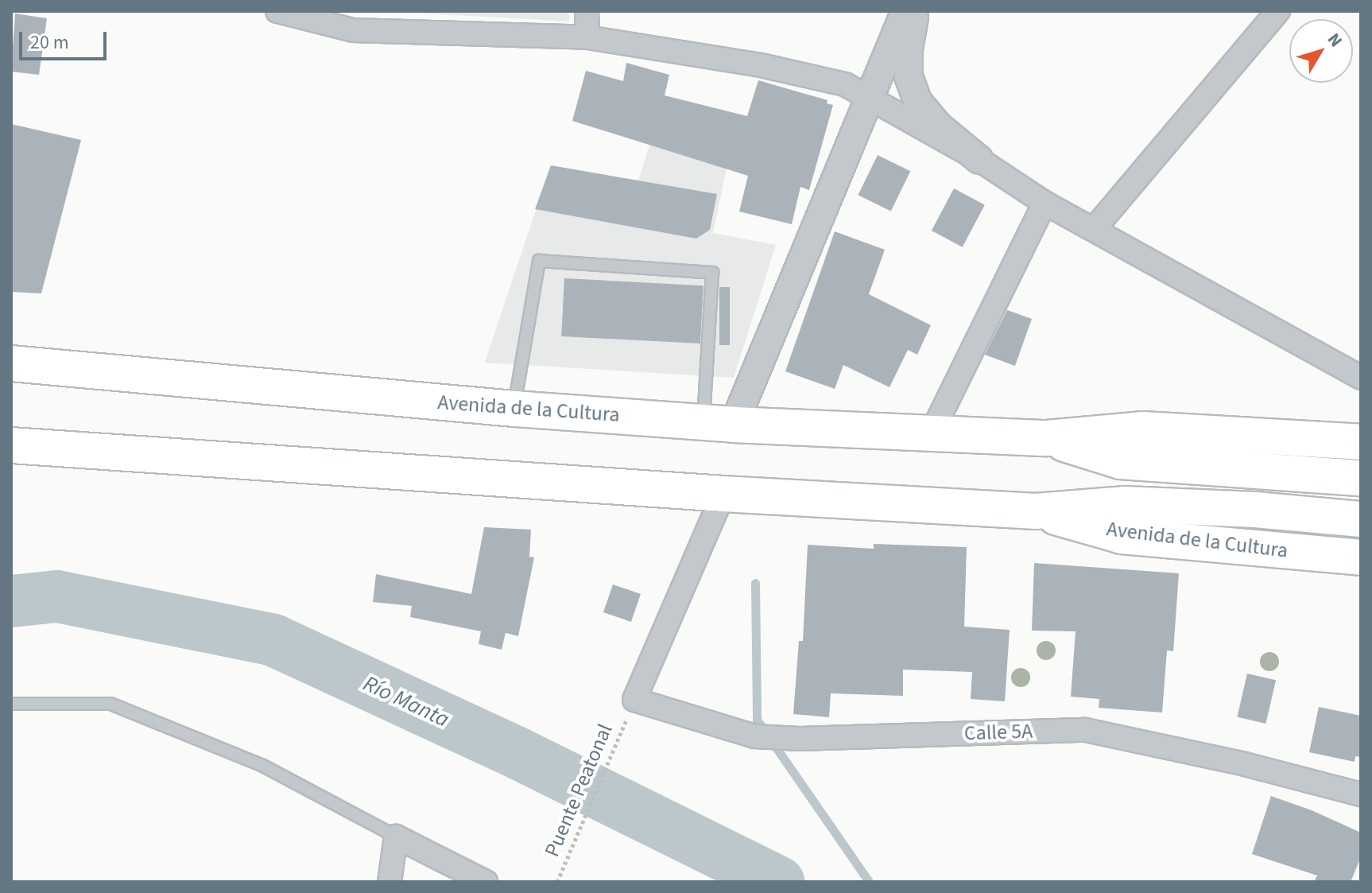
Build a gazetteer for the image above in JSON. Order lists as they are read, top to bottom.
{
  "streets": {
    "main road": ["Avenida de la Cultura"],
    "street": ["Calle 5A"],
    "path": ["Puente Peatonal"]
  },
  "crossings": [
    ["Calle 5A", "Puente Peatonal"]
  ],
  "water": ["Río Manta"],
  "scale_bar": "20 m",
  "north": "top right"
}
